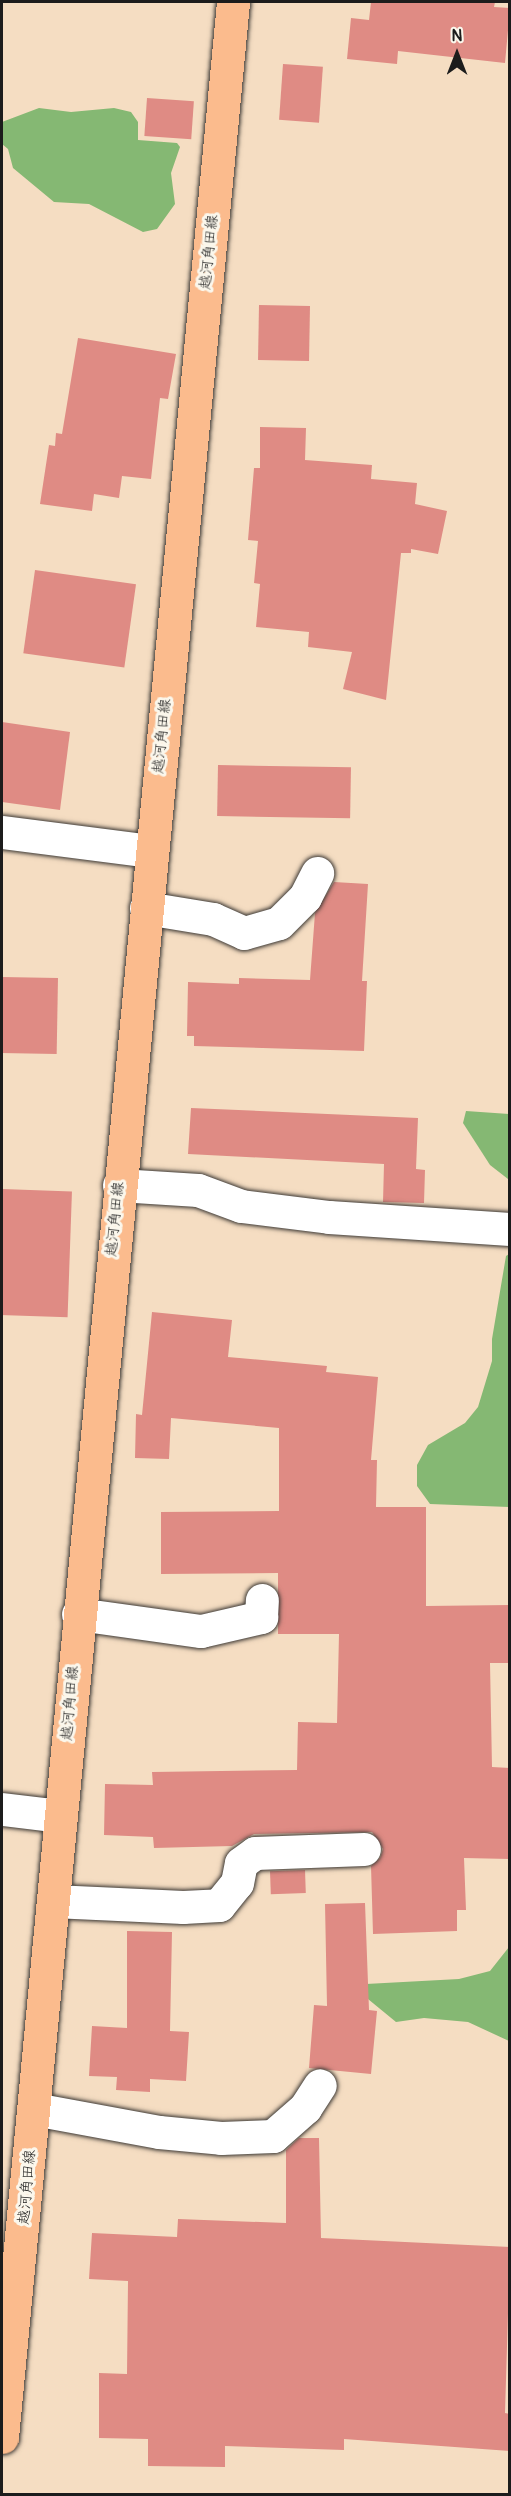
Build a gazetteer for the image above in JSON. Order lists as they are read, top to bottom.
{
  "streets": {
    "main road": ["越河角田線"]
  },
  "north": "top"
}
